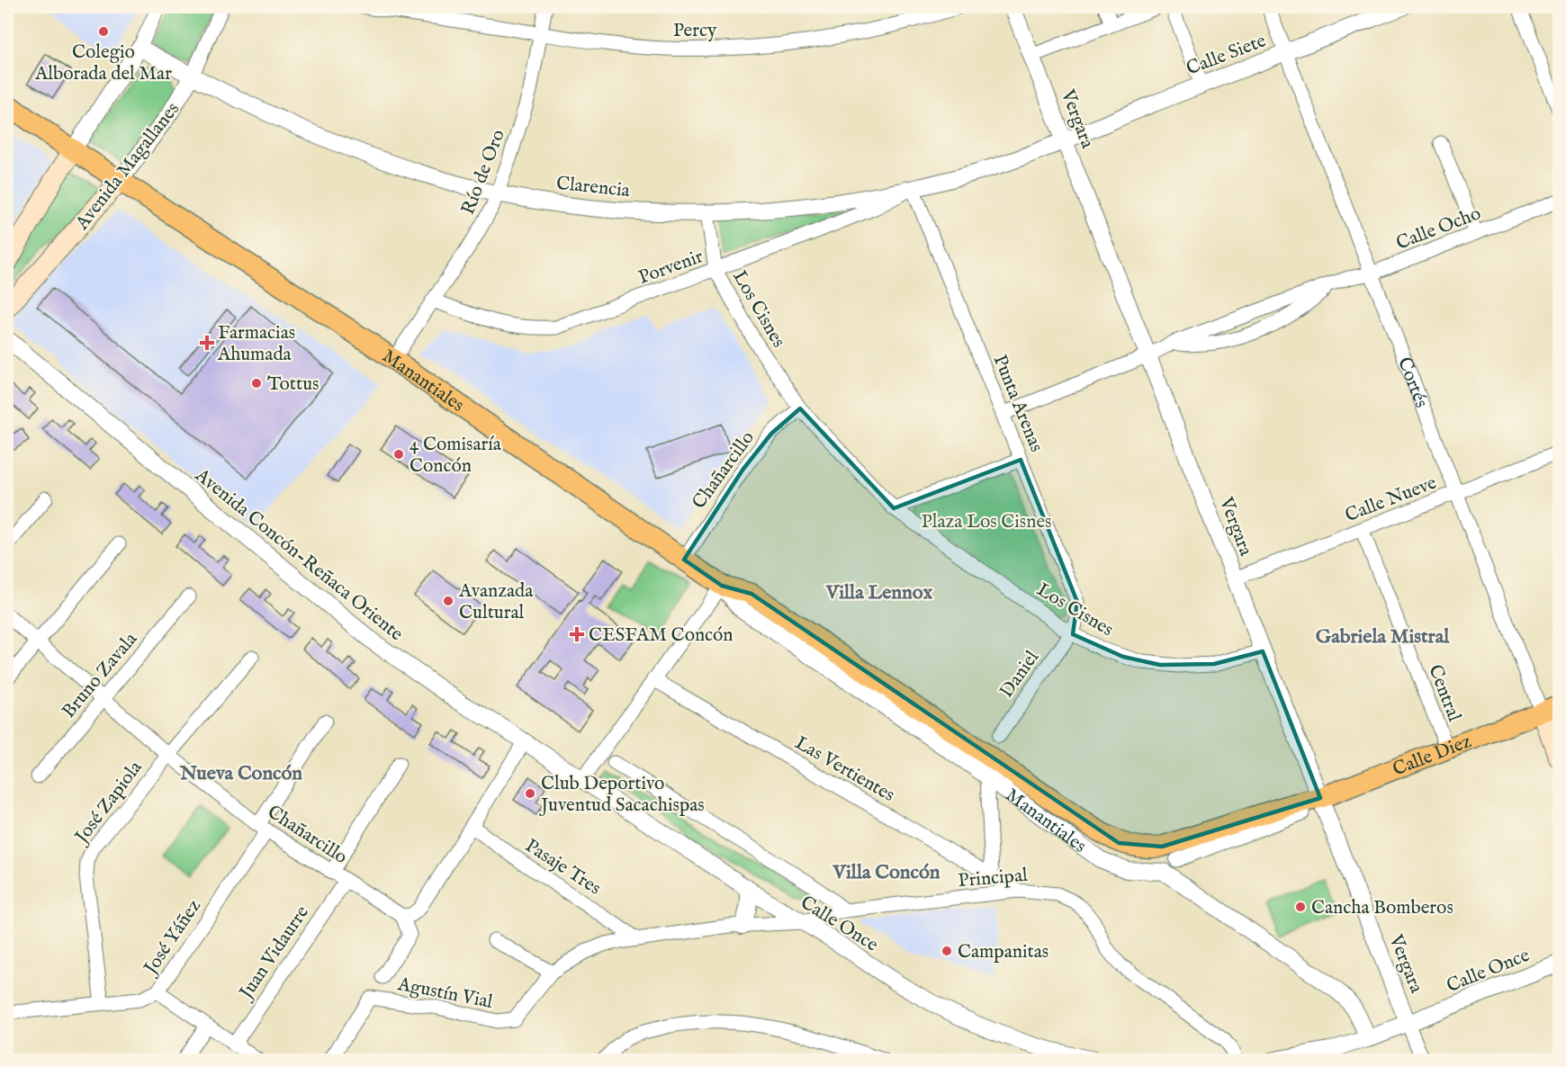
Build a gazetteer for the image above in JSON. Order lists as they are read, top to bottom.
{
  "streets": {
    "main road": [
      "Avenida Magallanes",
      "Manantiales",
      "Cortés",
      "Calle Diez"
    ],
    "street": [
      "Percy",
      "Calle Siete",
      "Vergara",
      "Río de Oro",
      "Clarencia",
      "Calle Ocho",
      "Porvenir",
      "Los Cisnes",
      "Punta Arenas",
      "Chañarcillo",
      "Calle Nueve",
      "Avenida Concón-Reñaca Oriente",
      "Daniel",
      "Bruno Zavala",
      "Central",
      "Las Vertientes",
      "José Zapiola",
      "Pasaje Tres",
      "Principal",
      "Calle Once",
      "José Yáñez",
      "Juan Vidaurre",
      "Agustín Vial"
    ]
  },
  "crossings": [
    ["Percy", "Río de Oro"],
    ["Calle Siete", "Vergara"],
    ["Calle Siete", "Clarencia"],
    ["Calle Siete", "Cortés"],
    ["Vergara", "Clarencia"],
    ["Vergara", "Calle Ocho"],
    ["Vergara", "Los Cisnes"],
    ["Vergara", "Calle Nueve"],
    ["Vergara", "Calle Diez"],
    ["Vergara", "Calle Once"],
    ["Avenida Magallanes", "Clarencia"],
    ["Avenida Magallanes", "Manantiales"],
    ["Río de Oro", "Clarencia"],
    ["Río de Oro", "Porvenir"],
    ["Río de Oro", "Manantiales"],
    ["Clarencia", "Porvenir"],
    ["Clarencia", "Los Cisnes"],
    ["Clarencia", "Punta Arenas"],
    ["Calle Ocho", "Cortés"],
    ["Calle Ocho", "Punta Arenas"],
    ["Porvenir", "Los Cisnes"],
    ["Porvenir", "Punta Arenas"],
    ["Los Cisnes", "Punta Arenas"],
    ["Los Cisnes", "Chañarcillo"],
    ["Los Cisnes", "Daniel"],
    ["Manantiales", "Chañarcillo"],
    ["Manantiales", "Calle Diez"],
    ["Manantiales", "Calle Once"],
    ["Cortés", "Calle Nueve"],
    ["Cortés", "Calle Diez"],
    ["Punta Arenas", "Daniel"],
    ["Chañarcillo", "Bruno Zavala"],
    ["Chañarcillo", "José Zapiola"],
    ["Chañarcillo", "José Yáñez"],
    ["Chañarcillo", "Juan Vidaurre"],
    ["Calle Nueve", "Central"],
    ["Avenida Concón-Reñaca Oriente", "Calle Once"],
    ["Central", "Calle Diez"],
    ["Las Vertientes", "Principal"],
    ["José Zapiola", "José Yáñez"],
    ["Pasaje Tres", "Principal"],
    ["Principal", "Calle Once"],
    ["Principal", "Agustín Vial"]
  ],
  "districts": [
    "Villa Lennox",
    "Gabriela Mistral",
    "Nueva Concón",
    "Villa Concón"
  ],
  "parks": ["Plaza Los Cisnes"],
  "places": {
    "other": [
      "Colegio Alborada del Mar",
      "Tottus",
      "4 Comisaría Concón",
      "Avanzada Cultural",
      "Club Deportivo Juventud Sacachispas",
      "Cancha Bomberos",
      "Campanitas"
    ],
    "health": ["Farmacias Ahumada", "CESFAM Concón"]
  }
}
